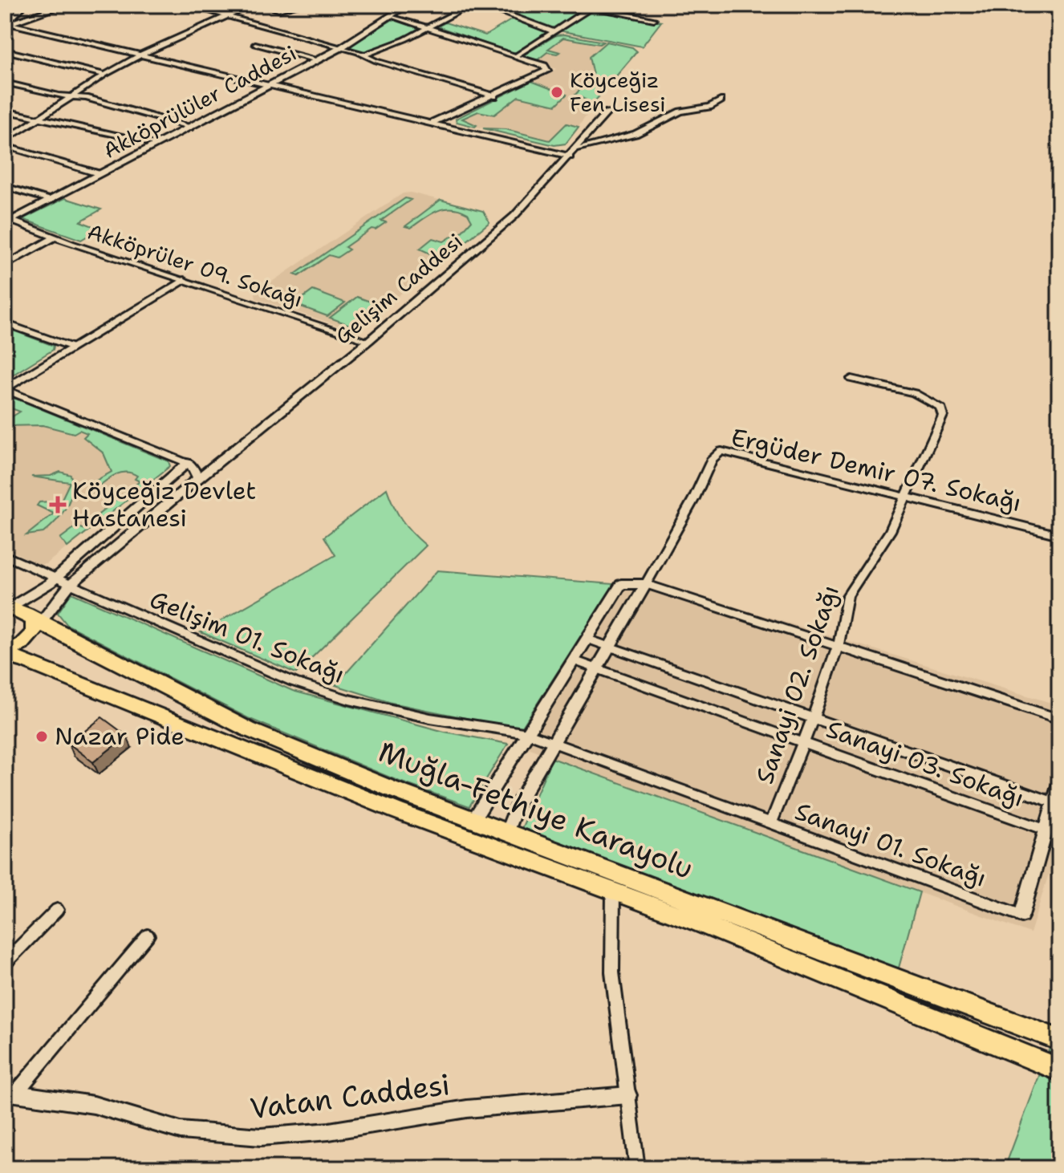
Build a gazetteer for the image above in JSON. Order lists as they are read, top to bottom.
{
  "streets": {
    "highway": ["Muğla-Fethiye Karayolu"],
    "street": [
      "Akköprülüler Caddesi",
      "Akköprüler 09. Sokağı",
      "Gelişim Caddesi",
      "Ergüder Demir 07. Sokağı",
      "Gelişim 01. Sokağı",
      "Sanayi 02. Sokağı",
      "Sanayi 03. Sokağı",
      "Sanayi 01. Sokağı",
      "Vatan Caddesi"
    ]
  },
  "crossings": [
    ["Akköprülüler Caddesi", "Akköprüler 09. Sokağı"],
    ["Akköprüler 09. Sokağı", "Gelişim Caddesi"],
    ["Gelişim Caddesi", "Gelişim 01. Sokağı"],
    ["Gelişim Caddesi", "Muğla-Fethiye Karayolu"],
    ["Ergüder Demir 07. Sokağı", "Sanayi 02. Sokağı"],
    ["Gelişim 01. Sokağı", "Sanayi 01. Sokağı"],
    ["Sanayi 02. Sokağı", "Sanayi 03. Sokağı"],
    ["Sanayi 02. Sokağı", "Sanayi 01. Sokağı"]
  ],
  "places": {
    "other": ["Köyceğiz Fen Lisesi", "Nazar Pide"],
    "health": ["Köyceğiz Devlet Hastanesi"]
  }
}
